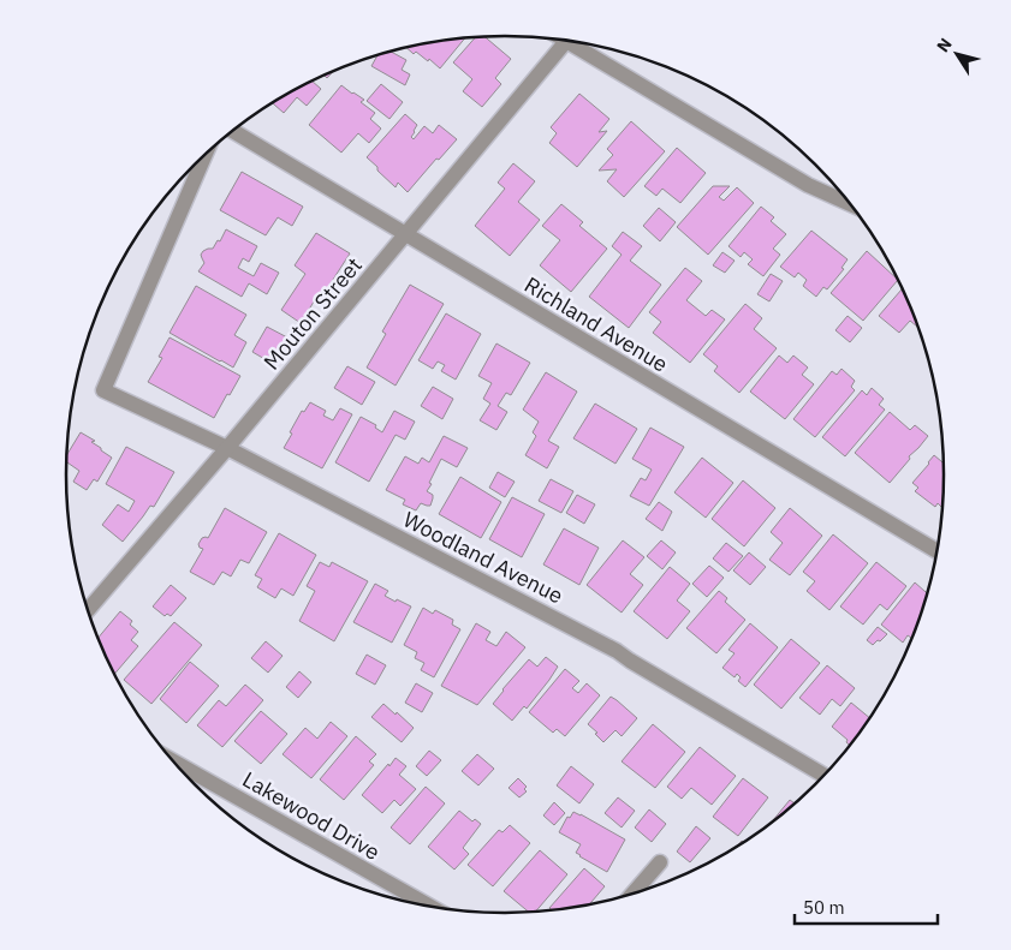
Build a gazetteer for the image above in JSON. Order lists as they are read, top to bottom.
{
  "streets": {
    "street": [
      "Mouton Street",
      "Richland Avenue",
      "Woodland Avenue",
      "Lakewood Drive"
    ]
  },
  "crossings": [
    ["Mouton Street", "Richland Avenue"],
    ["Mouton Street", "Woodland Avenue"]
  ],
  "scale_bar": "50 m",
  "north": "top left"
}
